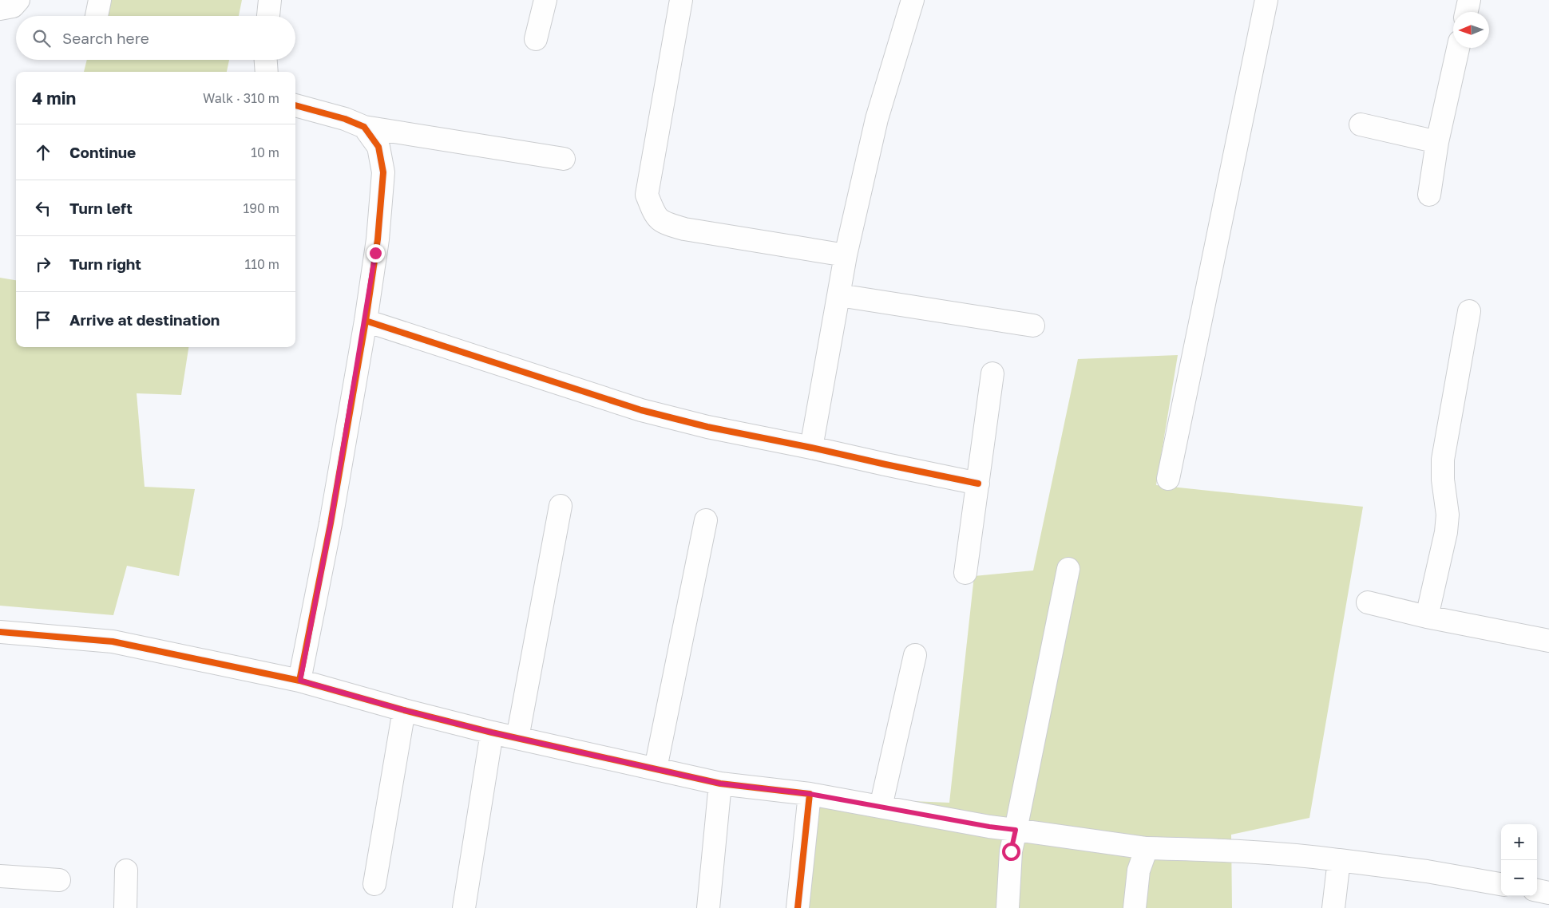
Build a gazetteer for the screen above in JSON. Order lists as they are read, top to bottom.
{
  "north": "left",
  "page": {
    "search": "Search here",
    "heading": ["4 min", "Walk · 310 m"],
    "list": [
      ["Continue", "10 m"],
      ["Turn left", "190 m"],
      ["Turn right", "110 m"],
      "Arrive at destination"
    ],
    "map_buttons": ["+", "−"]
  }
}
